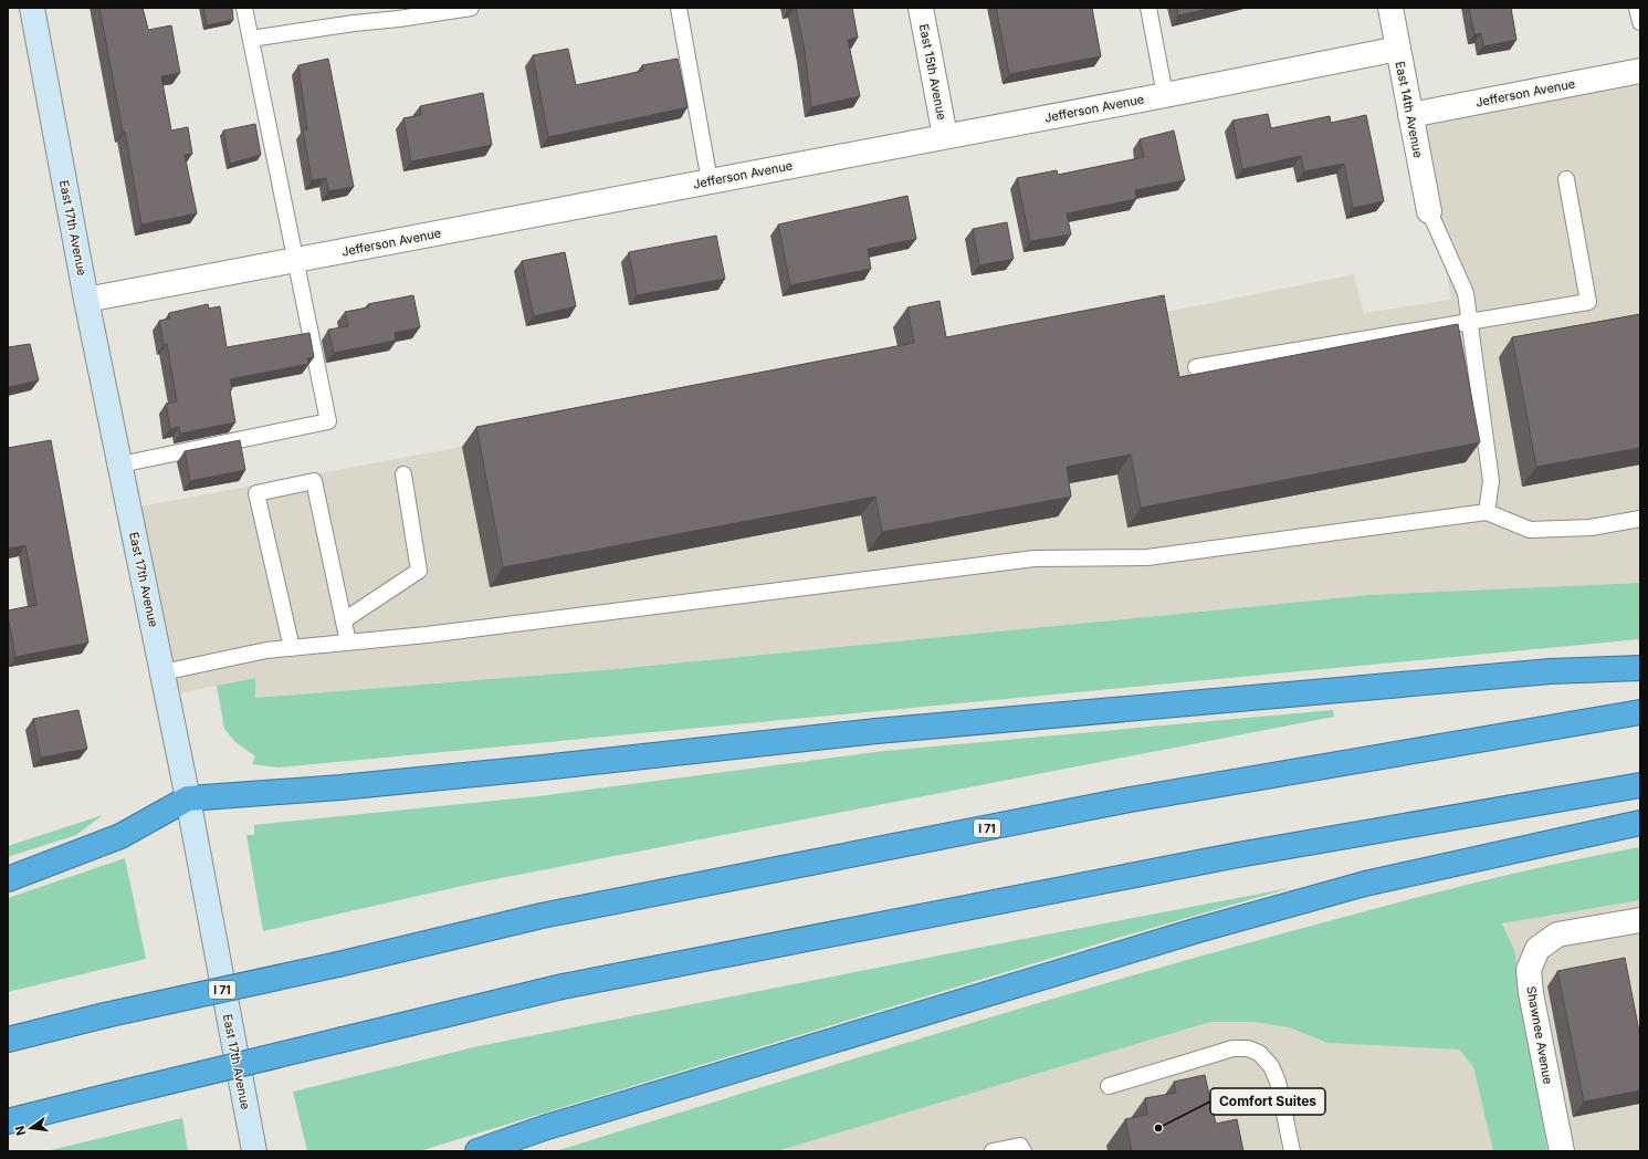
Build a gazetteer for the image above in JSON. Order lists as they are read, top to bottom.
{
  "streets": {
    "highway": ["I 71"],
    "street": [
      "East 15th Avenue",
      "Jefferson Avenue",
      "East 14th Avenue",
      "East 17th Avenue",
      "Shawnee Avenue"
    ]
  },
  "crossings": [
    ["East 15th Avenue", "Jefferson Avenue"],
    ["Jefferson Avenue", "East 14th Avenue"],
    ["Jefferson Avenue", "East 17th Avenue"]
  ],
  "places": ["Comfort Suites"],
  "north": "left"
}
